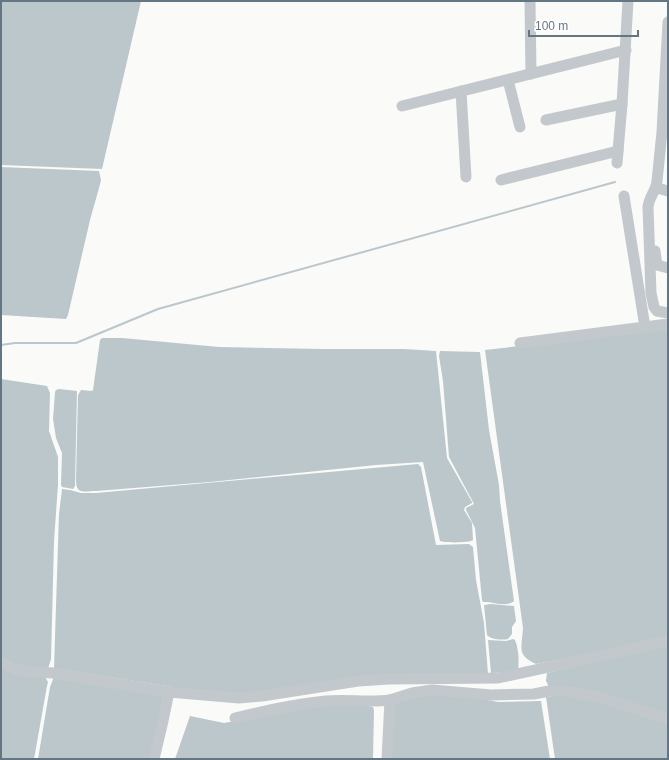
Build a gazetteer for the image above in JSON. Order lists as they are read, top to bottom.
{
  "scale_bar": "100 m"
}
